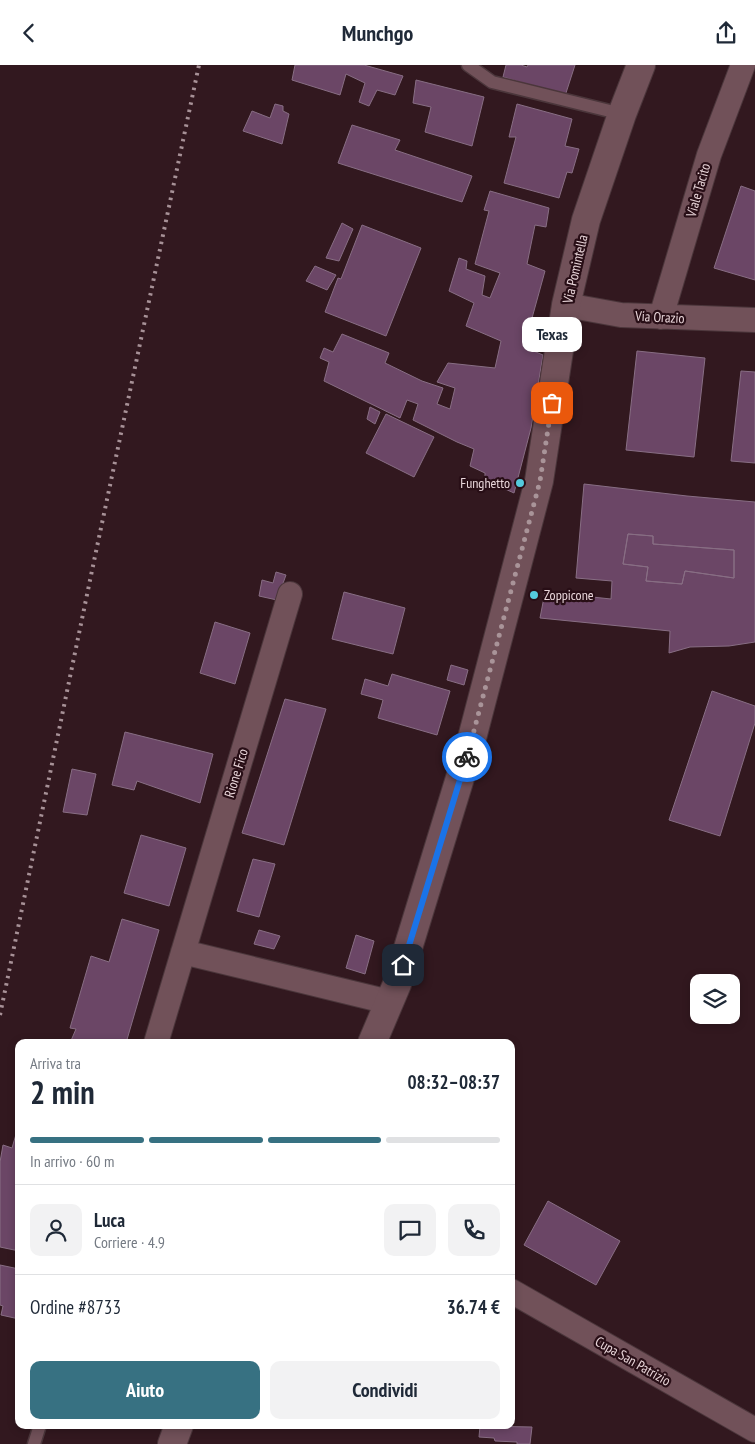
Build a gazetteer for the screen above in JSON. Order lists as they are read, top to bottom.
{
  "streets": {
    "main road": ["Via Pomintella"],
    "street": [
      "Viale Tacito",
      "Via Orazio",
      "Rione Fico",
      "Cupa San Patrizio"
    ]
  },
  "crossings": [
    ["Viale Tacito", "Via Orazio"],
    ["Via Pomintella", "Via Orazio"]
  ],
  "places": ["Texas", "Funghetto", "Zoppicone"],
  "page": {
    "header": "Munchgo",
    "bubble": "Texas",
    "heading": ["2 min", "Arriva tra", "08:32–08:37"],
    "panel": [
      "Luca",
      "Corriere · 4.9",
      "Ordine #8733",
      "36.74 €"
    ],
    "bar": "In arrivo · 60 m",
    "buttons": ["Aiuto", "Condividi"]
  }
}
